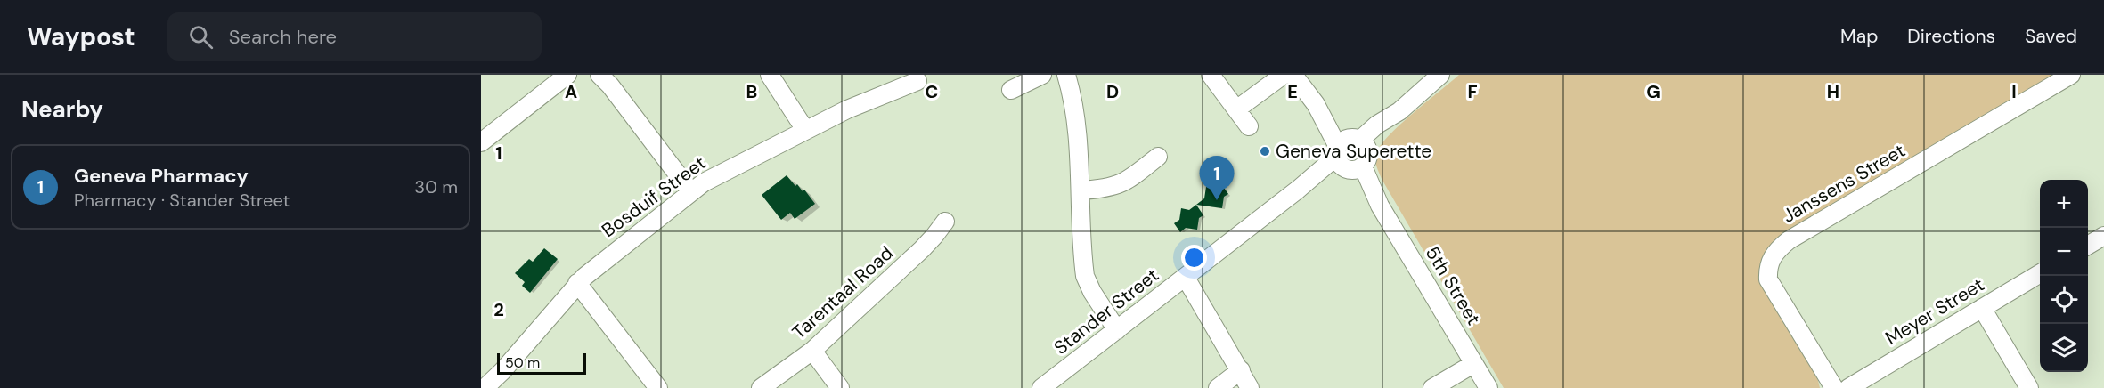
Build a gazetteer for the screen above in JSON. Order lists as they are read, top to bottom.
{
  "streets": {
    "street": [
      "Janssens Street",
      "Bosduif Street",
      "5th Street",
      "Tarentaal Road",
      "Stander Street",
      "Meyer Street"
    ]
  },
  "crossings": [
    ["5th Street", "Stander Street"]
  ],
  "places": ["Geneva Superette"],
  "scale_bar": "50 m",
  "page": {
    "header": "Waypost",
    "search": "Search here",
    "nav": ["Map", "Directions", "Saved"],
    "heading": "Nearby",
    "list": [
      {
        "mark": "1",
        "name": "Geneva Pharmacy",
        "note": "Pharmacy · Stander Street",
        "value": "30 m"
      }
    ],
    "pins": "1",
    "map_buttons": ["+", "−"],
    "scale": "50 m"
  },
  "grid": {
    "columns": [
      "A",
      "B",
      "C",
      "D",
      "E",
      "F",
      "G",
      "H",
      "I"
    ],
    "rows": ["1", "2"]
  }
}
